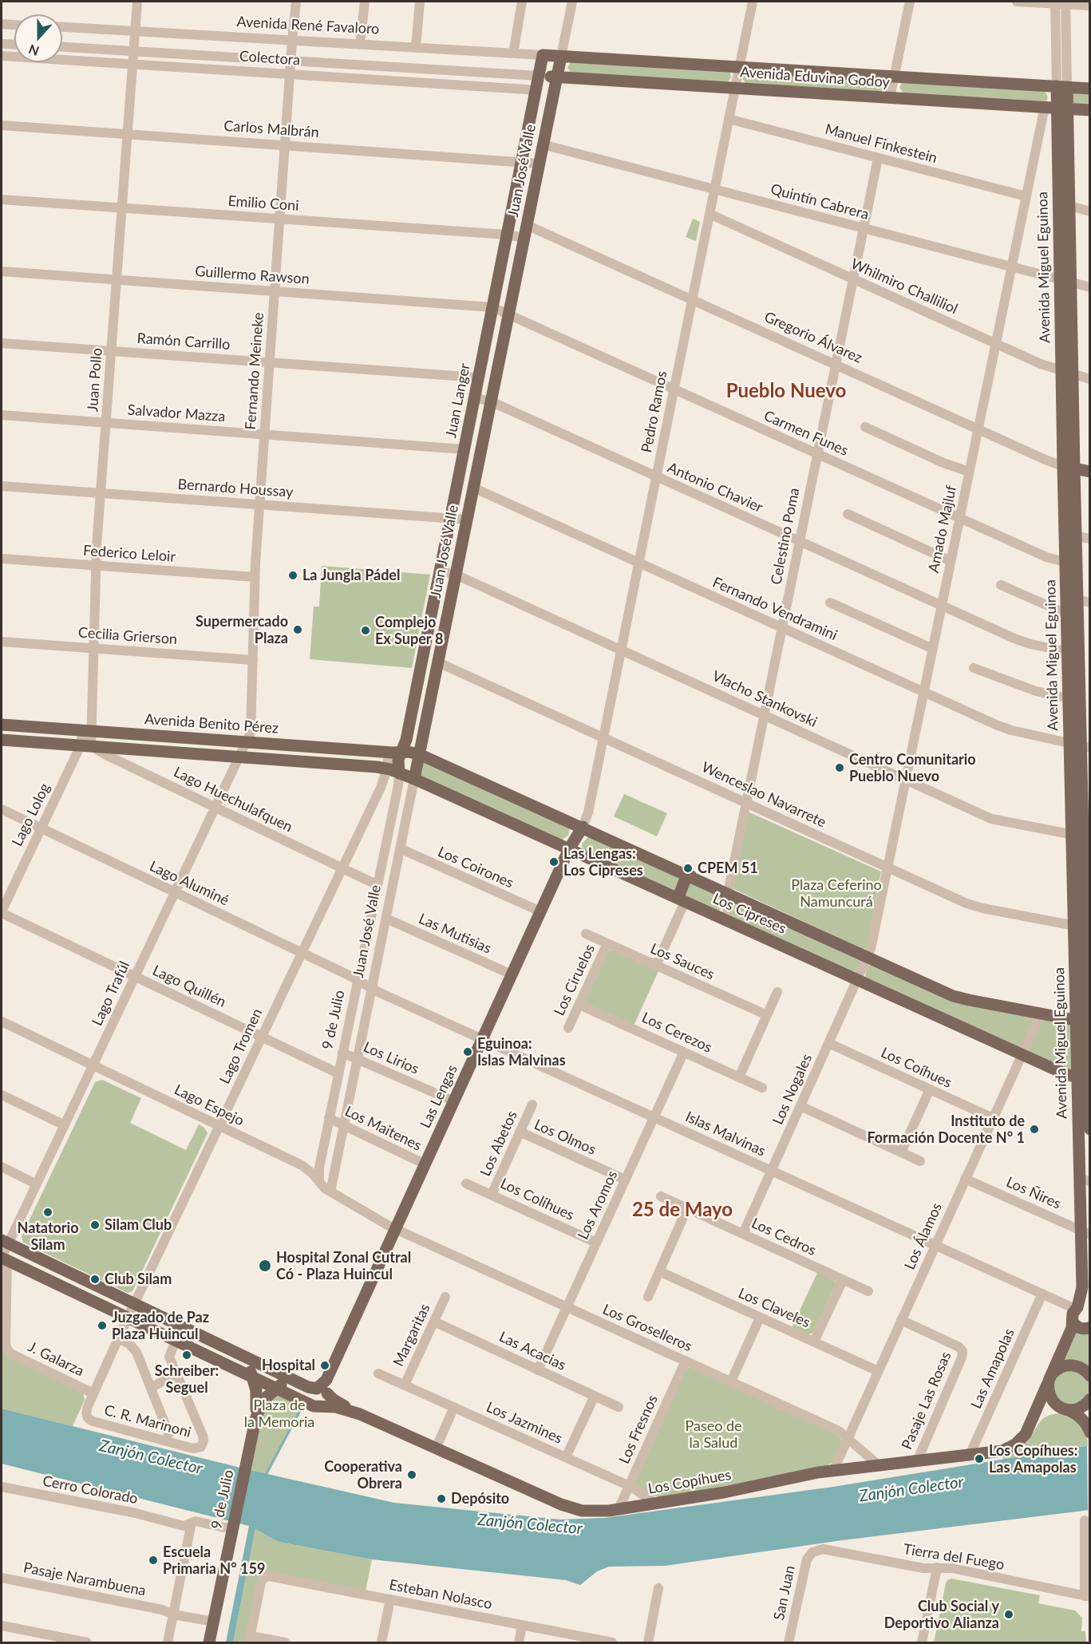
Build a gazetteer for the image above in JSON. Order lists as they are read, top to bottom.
{
  "streets": {
    "main road": [
      "Avenida René Favaloro",
      "Avenida Eduvina Godoy",
      "Juan José Valle",
      "Avenida Miguel Eguinoa",
      "Gregorio Álvarez",
      "Juan Langer",
      "Avenida Benito Pérez",
      "Los Cipreses",
      "9 de Julio",
      "Las Lengas",
      "Los Copíhues"
    ],
    "street": [
      "Colectora",
      "Carlos Malbrán",
      "Manuel Finkestein",
      "Quintín Cabrera",
      "Emilio Coni",
      "Guillermo Rawson",
      "Whilmiro Challiliol",
      "Ramón Carrillo",
      "Fernando Meineke",
      "Juan Pollo",
      "Pedro Ramos",
      "Salvador Mazza",
      "Carmen Funes",
      "Antonio Chavier",
      "Bernardo Houssay",
      "Amado Majluf",
      "Celestino Poma",
      "Federico Leloir",
      "Fernando Vendramini",
      "Cecilia Grierson",
      "Vlacho Stankovski",
      "Wenceslao Navarrete",
      "Lago Huechulafquen",
      "Lago Lolog",
      "Los Coirones",
      "Lago Aluminé",
      "Las Mutisias",
      "Los Sauces",
      "Los Ciruelos",
      "Lago Quillén",
      "Lago Trafúl",
      "Los Cerezos",
      "Lago Tromen",
      "Los Lirios",
      "Los Coíhues",
      "Los Nogales",
      "Lago Espejo",
      "Los Maitenes",
      "Islas Malvinas",
      "Los Olmos",
      "Los Abetos",
      "Los Ñires",
      "Los Colíhues",
      "Los Aromos",
      "Los Álamos",
      "Los Cedros",
      "Los Claveles",
      "Los Groselleros",
      "Margaritas",
      "Las Acacias",
      "J. Galarza",
      "Las Amapolas",
      "Pasaje Las Rosas",
      "C. R. Marinoni",
      "Los Jazmines",
      "Los Fresnos",
      "Cerro Colorado",
      "Tierra del Fuego",
      "Pasaje Narambuena",
      "San Juan",
      "Esteban Nolasco"
    ]
  },
  "crossings": [
    ["Avenida René Favaloro", "Avenida Eduvina Godoy"],
    ["Avenida René Favaloro", "Juan José Valle"],
    ["Avenida René Favaloro", "Fernando Meineke"],
    ["Avenida René Favaloro", "Juan Pollo"],
    ["Avenida René Favaloro", "Juan Langer"],
    ["Colectora", "Fernando Meineke"],
    ["Colectora", "Juan Pollo"],
    ["Colectora", "Juan Langer"],
    ["Avenida Eduvina Godoy", "Juan José Valle"],
    ["Avenida Eduvina Godoy", "Avenida Miguel Eguinoa"],
    ["Avenida Eduvina Godoy", "Juan Langer"],
    ["Avenida Eduvina Godoy", "Pedro Ramos"],
    ["Avenida Eduvina Godoy", "Amado Majluf"],
    ["Carlos Malbrán", "Juan José Valle"],
    ["Carlos Malbrán", "Fernando Meineke"],
    ["Carlos Malbrán", "Juan Pollo"],
    ["Carlos Malbrán", "Juan Langer"],
    ["Manuel Finkestein", "Pedro Ramos"],
    ["Manuel Finkestein", "Amado Majluf"],
    ["Manuel Finkestein", "Celestino Poma"],
    ["Juan José Valle", "Quintín Cabrera"],
    ["Juan José Valle", "Emilio Coni"],
    ["Juan José Valle", "Guillermo Rawson"],
    ["Juan José Valle", "Gregorio Álvarez"],
    ["Juan José Valle", "Juan Langer"],
    ["Juan José Valle", "Carmen Funes"],
    ["Juan José Valle", "Antonio Chavier"],
    ["Juan José Valle", "Bernardo Houssay"],
    ["Juan José Valle", "Fernando Vendramini"],
    ["Juan José Valle", "Vlacho Stankovski"],
    ["Juan José Valle", "Avenida Benito Pérez"],
    ["Juan José Valle", "Wenceslao Navarrete"],
    ["Juan José Valle", "Los Coirones"],
    ["Juan José Valle", "Lago Aluminé"],
    ["Juan José Valle", "Los Cipreses"],
    ["Juan José Valle", "Las Mutisias"],
    ["Juan José Valle", "9 de Julio"],
    ["Juan José Valle", "Los Lirios"],
    ["Juan José Valle", "Lago Espejo"],
    ["Juan José Valle", "Los Maitenes"],
    ["Juan José Valle", "Islas Malvinas"],
    ["Quintín Cabrera", "Avenida Miguel Eguinoa"],
    ["Quintín Cabrera", "Pedro Ramos"],
    ["Quintín Cabrera", "Amado Majluf"],
    ["Quintín Cabrera", "Celestino Poma"],
    ["Emilio Coni", "Fernando Meineke"],
    ["Emilio Coni", "Juan Pollo"],
    ["Emilio Coni", "Juan Langer"],
    ["Avenida Miguel Eguinoa", "Whilmiro Challiliol"],
    ["Avenida Miguel Eguinoa", "Gregorio Álvarez"],
    ["Avenida Miguel Eguinoa", "Carmen Funes"],
    ["Avenida Miguel Eguinoa", "Antonio Chavier"],
    ["Avenida Miguel Eguinoa", "Amado Majluf"],
    ["Avenida Miguel Eguinoa", "Fernando Vendramini"],
    ["Avenida Miguel Eguinoa", "Vlacho Stankovski"],
    ["Avenida Miguel Eguinoa", "Wenceslao Navarrete"],
    ["Avenida Miguel Eguinoa", "Los Cipreses"],
    ["Avenida Miguel Eguinoa", "Islas Malvinas"],
    ["Avenida Miguel Eguinoa", "Los Ñires"],
    ["Avenida Miguel Eguinoa", "Los Copíhues"],
    ["Guillermo Rawson", "Fernando Meineke"],
    ["Guillermo Rawson", "Juan Pollo"],
    ["Guillermo Rawson", "Juan Langer"],
    ["Guillermo Rawson", "Carmen Funes"],
    ["Whilmiro Challiliol", "Pedro Ramos"],
    ["Whilmiro Challiliol", "Amado Majluf"],
    ["Whilmiro Challiliol", "Celestino Poma"],
    ["Gregorio Álvarez", "Pedro Ramos"],
    ["Gregorio Álvarez", "Amado Majluf"],
    ["Gregorio Álvarez", "Celestino Poma"],
    ["Ramón Carrillo", "Fernando Meineke"],
    ["Ramón Carrillo", "Juan Pollo"],
    ["Ramón Carrillo", "Juan Langer"],
    ["Fernando Meineke", "Salvador Mazza"],
    ["Fernando Meineke", "Bernardo Houssay"],
    ["Fernando Meineke", "Federico Leloir"],
    ["Fernando Meineke", "Cecilia Grierson"],
    ["Fernando Meineke", "Avenida Benito Pérez"],
    ["Fernando Meineke", "Lago Trafúl"],
    ["Juan Pollo", "Salvador Mazza"],
    ["Juan Pollo", "Bernardo Houssay"],
    ["Juan Pollo", "Federico Leloir"],
    ["Juan Pollo", "Cecilia Grierson"],
    ["Juan Pollo", "Avenida Benito Pérez"],
    ["Juan Pollo", "Lago Lolog"],
    ["Juan Langer", "Salvador Mazza"],
    ["Juan Langer", "Carmen Funes"],
    ["Juan Langer", "Antonio Chavier"],
    ["Juan Langer", "Bernardo Houssay"],
    ["Juan Langer", "Vlacho Stankovski"],
    ["Juan Langer", "Avenida Benito Pérez"],
    ["Juan Langer", "9 de Julio"],
    ["Pedro Ramos", "Carmen Funes"],
    ["Pedro Ramos", "Antonio Chavier"],
    ["Pedro Ramos", "Fernando Vendramini"],
    ["Pedro Ramos", "Vlacho Stankovski"],
    ["Pedro Ramos", "Wenceslao Navarrete"],
    ["Pedro Ramos", "Los Cipreses"],
    ["Pedro Ramos", "Las Lengas"],
    ["Carmen Funes", "Amado Majluf"],
    ["Carmen Funes", "Celestino Poma"],
    ["Antonio Chavier", "Amado Majluf"],
    ["Antonio Chavier", "Celestino Poma"],
    ["Amado Majluf", "Fernando Vendramini"],
    ["Amado Majluf", "Vlacho Stankovski"],
    ["Amado Majluf", "Wenceslao Navarrete"],
    ["Amado Majluf", "Los Cipreses"],
    ["Amado Majluf", "Los Nogales"],
    ["Celestino Poma", "Fernando Vendramini"],
    ["Celestino Poma", "Vlacho Stankovski"],
    ["Celestino Poma", "Wenceslao Navarrete"],
    ["Celestino Poma", "Los Cipreses"],
    ["Avenida Benito Pérez", "Lago Lolog"],
    ["Avenida Benito Pérez", "Los Cipreses"],
    ["Avenida Benito Pérez", "Lago Trafúl"],
    ["Avenida Benito Pérez", "9 de Julio"],
    ["Avenida Benito Pérez", "Lago Tromen"],
    ["Lago Huechulafquen", "Lago Lolog"],
    ["Lago Huechulafquen", "Lago Trafúl"],
    ["Lago Huechulafquen", "9 de Julio"],
    ["Lago Huechulafquen", "Lago Tromen"],
    ["Lago Lolog", "Lago Aluminé"],
    ["Lago Lolog", "Lago Quillén"],
    ["Los Coirones", "Las Lengas"],
    ["Lago Aluminé", "Lago Trafúl"],
    ["Lago Aluminé", "9 de Julio"],
    ["Lago Aluminé", "Lago Tromen"],
    ["Lago Aluminé", "Islas Malvinas"],
    ["Los Cipreses", "9 de Julio"],
    ["Los Cipreses", "Los Nogales"],
    ["Los Cipreses", "Las Lengas"],
    ["Los Cipreses", "Los Álamos"],
    ["Las Mutisias", "Las Lengas"],
    ["Los Sauces", "Los Ciruelos"],
    ["Los Ciruelos", "Los Cerezos"],
    ["Lago Quillén", "Lago Trafúl"],
    ["Lago Quillén", "9 de Julio"],
    ["Lago Quillén", "Lago Tromen"],
    ["Lago Trafúl", "Lago Espejo"],
    ["Lago Trafúl", "J. Galarza"],
    ["Lago Trafúl", "Los Copíhues"],
    ["9 de Julio", "Los Lirios"],
    ["9 de Julio", "Lago Espejo"],
    ["9 de Julio", "Los Maitenes"],
    ["9 de Julio", "Islas Malvinas"],
    ["9 de Julio", "Los Copíhues"],
    ["9 de Julio", "Cerro Colorado"],
    ["9 de Julio", "Pasaje Narambuena"],
    ["Los Cerezos", "Los Aromos"],
    ["Lago Tromen", "Lago Espejo"],
    ["Lago Tromen", "J. Galarza"],
    ["Lago Tromen", "C. R. Marinoni"],
    ["Lago Tromen", "Los Copíhues"],
    ["Los Lirios", "Las Lengas"],
    ["Los Coíhues", "Los Nogales"],
    ["Los Coíhues", "Los Álamos"],
    ["Los Nogales", "Islas Malvinas"],
    ["Los Nogales", "Los Cedros"],
    ["Las Lengas", "Lago Espejo"],
    ["Las Lengas", "Los Maitenes"],
    ["Las Lengas", "Islas Malvinas"],
    ["Las Lengas", "Los Groselleros"],
    ["Las Lengas", "Los Copíhues"],
    ["Lago Espejo", "Los Groselleros"],
    ["Islas Malvinas", "Los Aromos"],
    ["Islas Malvinas", "Los Álamos"],
    ["Islas Malvinas", "Las Amapolas"],
    ["Los Olmos", "Los Abetos"],
    ["Los Olmos", "Los Aromos"],
    ["Los Abetos", "Los Colíhues"],
    ["Los Ñires", "Los Álamos"],
    ["Los Colíhues", "Los Aromos"],
    ["Los Aromos", "Los Groselleros"],
    ["Los Aromos", "Las Acacias"],
    ["Los Álamos", "Los Claveles"],
    ["Los Álamos", "Los Groselleros"],
    ["Los Álamos", "Pasaje Las Rosas"],
    ["Los Álamos", "Los Copíhues"],
    ["Los Groselleros", "Los Fresnos"],
    ["Los Groselleros", "Los Copíhues"],
    ["Margaritas", "Las Acacias"],
    ["Margaritas", "Los Jazmines"],
    ["J. Galarza", "Los Copíhues"],
    ["Las Amapolas", "Los Copíhues"],
    ["Pasaje Las Rosas", "Los Copíhues"],
    ["Los Jazmines", "Los Fresnos"],
    ["Los Jazmines", "Los Copíhues"],
    ["Los Fresnos", "Los Copíhues"],
    ["Tierra del Fuego", "San Juan"]
  ],
  "districts": ["Pueblo Nuevo", "25 de Mayo"],
  "water": ["Zanjón Colector"],
  "parks": ["Plaza Ceferino Namuncurá", "Plaza de la Memoria", "Paseo de la Salud"],
  "places": [
    "La Jungla Pádel",
    "Supermercado Plaza",
    "Complejo Ex Super 8",
    "Centro Comunitario Pueblo Nuevo",
    "Las Lengas: Los Cipreses",
    "CPEM 51",
    "Eguinoa: Islas Malvinas",
    "Instituto de Formación Docente N° 1",
    "Natatorio Silam",
    "Silam Club",
    "Hospital Zonal Cutral Có - Plaza Huincul",
    "Club Silam",
    "Juzgado de Paz Plaza Huincul",
    "Schreiber: Seguel",
    "Hospital",
    "Los Copíhues: Las Amapolas",
    "Cooperativa Obrera",
    "Depósito",
    "Escuela Primaria N° 159",
    "Club Social y Deportivo Alianza"
  ],
  "north": "bottom"
}
